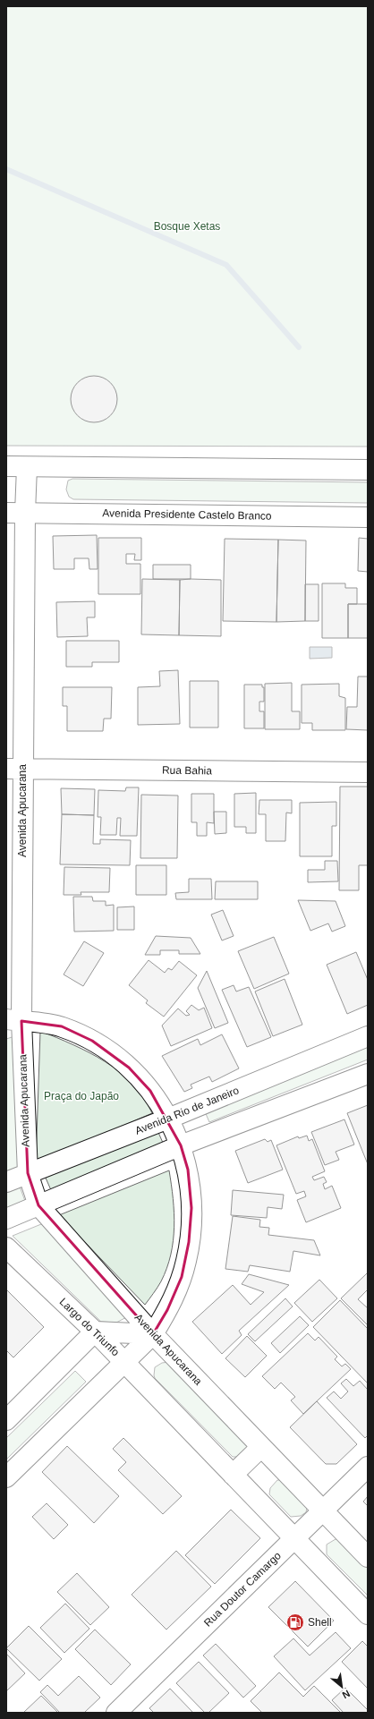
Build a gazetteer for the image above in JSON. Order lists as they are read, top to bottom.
{
  "streets": {
    "street": [
      "Avenida Presidente Castelo Branco",
      "Rua Bahia",
      "Avenida Apucarana",
      "Avenida Rio de Janeiro",
      "Largo do Triunfo",
      "Rua Doutor Camargo"
    ]
  },
  "crossings": [
    ["Avenida Presidente Castelo Branco", "Avenida Apucarana"],
    ["Rua Bahia", "Avenida Apucarana"],
    ["Avenida Apucarana", "Avenida Rio de Janeiro"],
    ["Avenida Apucarana", "Largo do Triunfo"],
    ["Avenida Apucarana", "Rua Doutor Camargo"],
    ["Avenida Rio de Janeiro", "Largo do Triunfo"]
  ],
  "parks": ["Bosque Xetas", "Praça do Japão"],
  "places": {
    "fuel station": ["Shell"]
  },
  "north": "bottom right"
}
